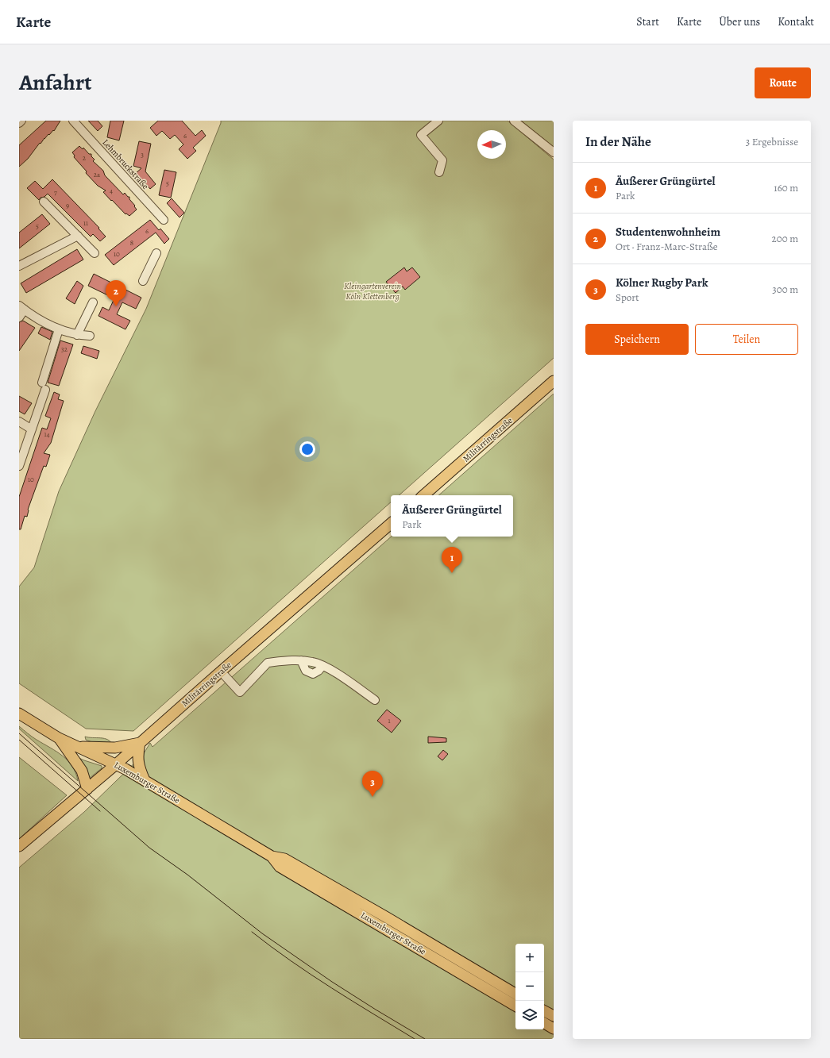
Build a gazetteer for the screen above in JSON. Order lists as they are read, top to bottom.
{
  "streets": {
    "main road": ["Militärringstraße", "Luxemburger Straße"],
    "street": ["Lehmbruckstraße"]
  },
  "crossings": [
    ["Militärringstraße", "Luxemburger Straße"]
  ],
  "parks": ["Kleingartenverein Köln Klettenberg"],
  "house_numbers": [
    "6",
    "3",
    "2",
    "2a",
    "5",
    "4",
    "7",
    "9",
    "11",
    "5",
    "6",
    "8",
    "10",
    "32",
    "14",
    "10",
    "1"
  ],
  "north": "left",
  "page": {
    "header": "Karte",
    "nav": [
      "Start",
      "Karte",
      "Über uns",
      "Kontakt"
    ],
    "title": "Anfahrt",
    "buttons": [
      "Route",
      ["Speichern", "Teilen"]
    ],
    "heading": ["In der Nähe", "3 Ergebnisse"],
    "list": [
      {
        "mark": "1",
        "name": "Äußerer Grüngürtel",
        "note": "Park",
        "value": "160 m"
      },
      {
        "mark": "2",
        "name": "Studentenwohnheim",
        "note": "Ort · Franz-Marc-Straße",
        "value": "200 m"
      },
      {
        "mark": "3",
        "name": "Kölner Rugby Park",
        "note": "Sport",
        "value": "300 m"
      }
    ],
    "pins": ["2", "1", "3"],
    "popup": ["Äußerer Grüngürtel", "Park"],
    "map_buttons": ["+", "−"]
  }
}
